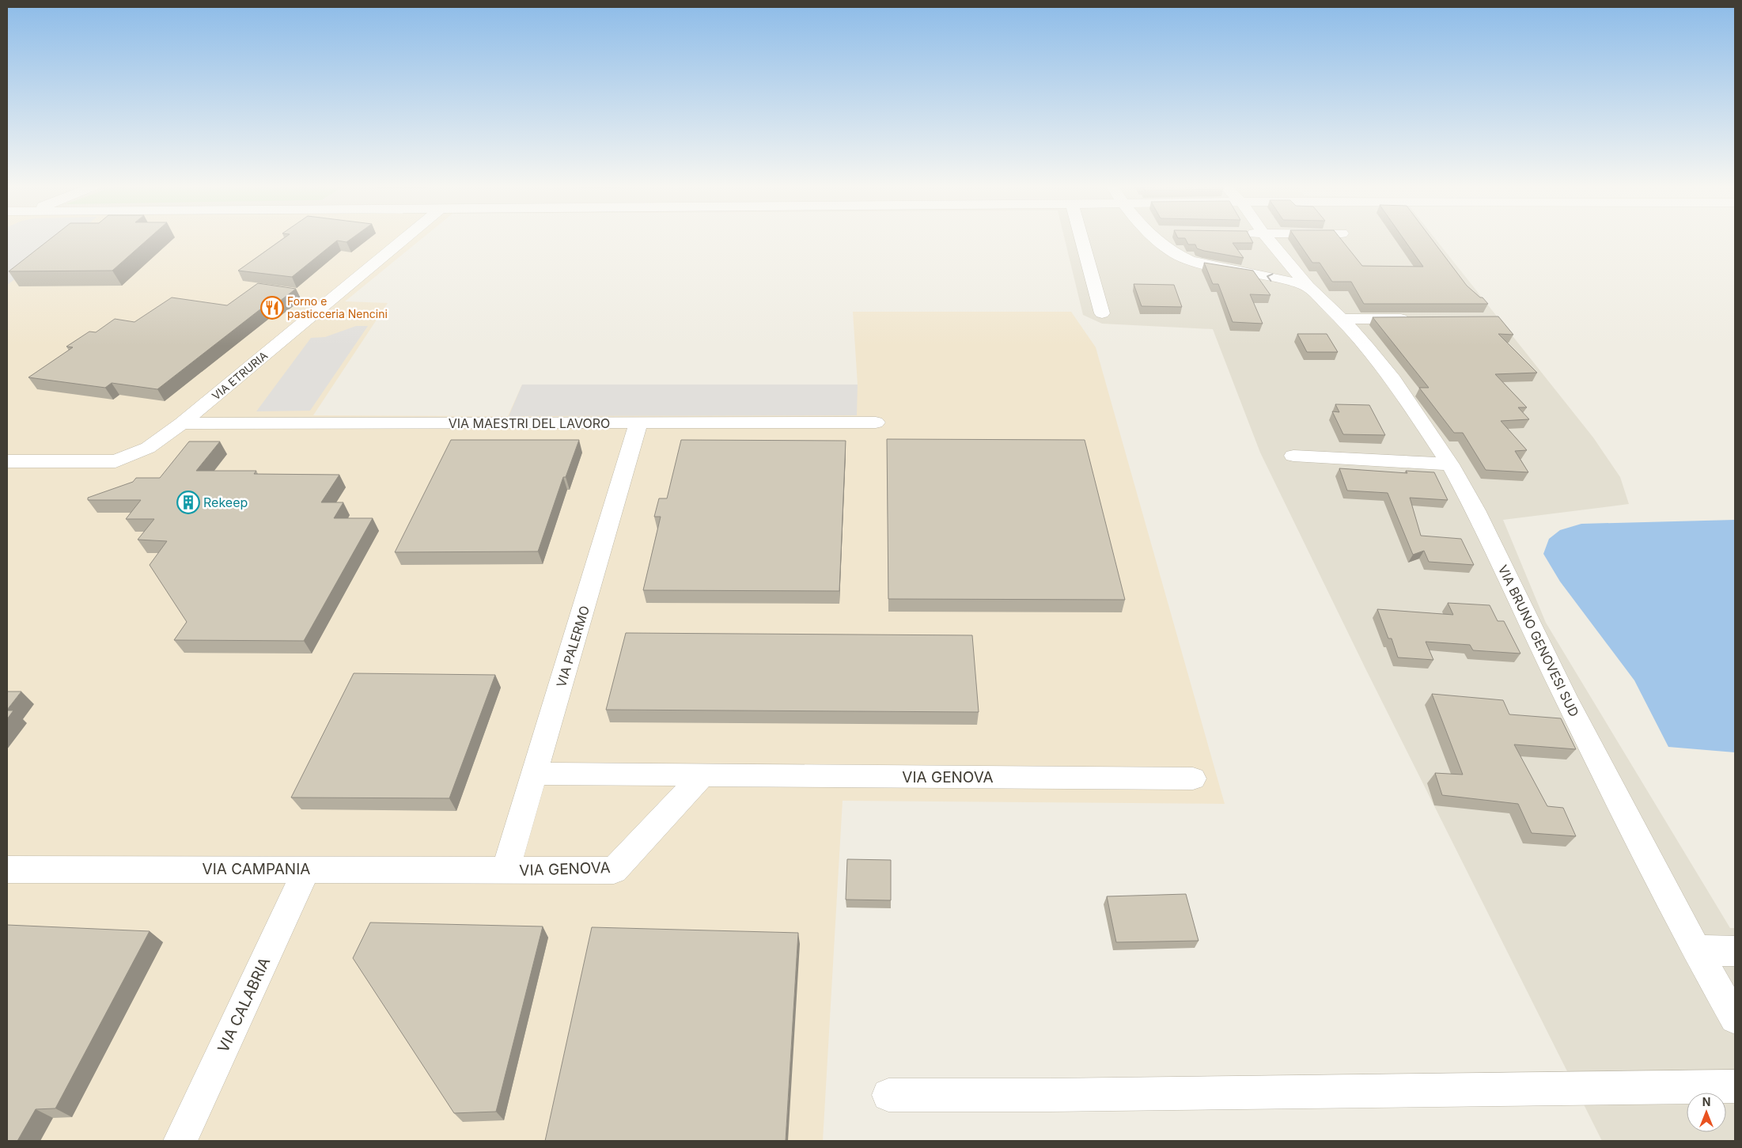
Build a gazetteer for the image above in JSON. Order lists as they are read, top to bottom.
{
  "streets": {
    "street": [
      "VIA ETRURIA",
      "VIA MAESTRI DEL LAVORO",
      "VIA BRUNO GENOVESI SUD",
      "VIA PALERMO",
      "VIA GENOVA",
      "VIA CAMPANIA",
      "VIA CALABRIA"
    ]
  },
  "crossings": [
    ["VIA ETRURIA", "VIA MAESTRI DEL LAVORO"],
    ["VIA MAESTRI DEL LAVORO", "VIA PALERMO"],
    ["VIA PALERMO", "VIA GENOVA"],
    ["VIA PALERMO", "VIA CAMPANIA"],
    ["VIA GENOVA", "VIA CAMPANIA"],
    ["VIA CAMPANIA", "VIA CALABRIA"]
  ],
  "places": {
    "restaurant": ["Forno e pasticceria Nencini"],
    "building": ["Rekeep"]
  },
  "north": "top"
}
